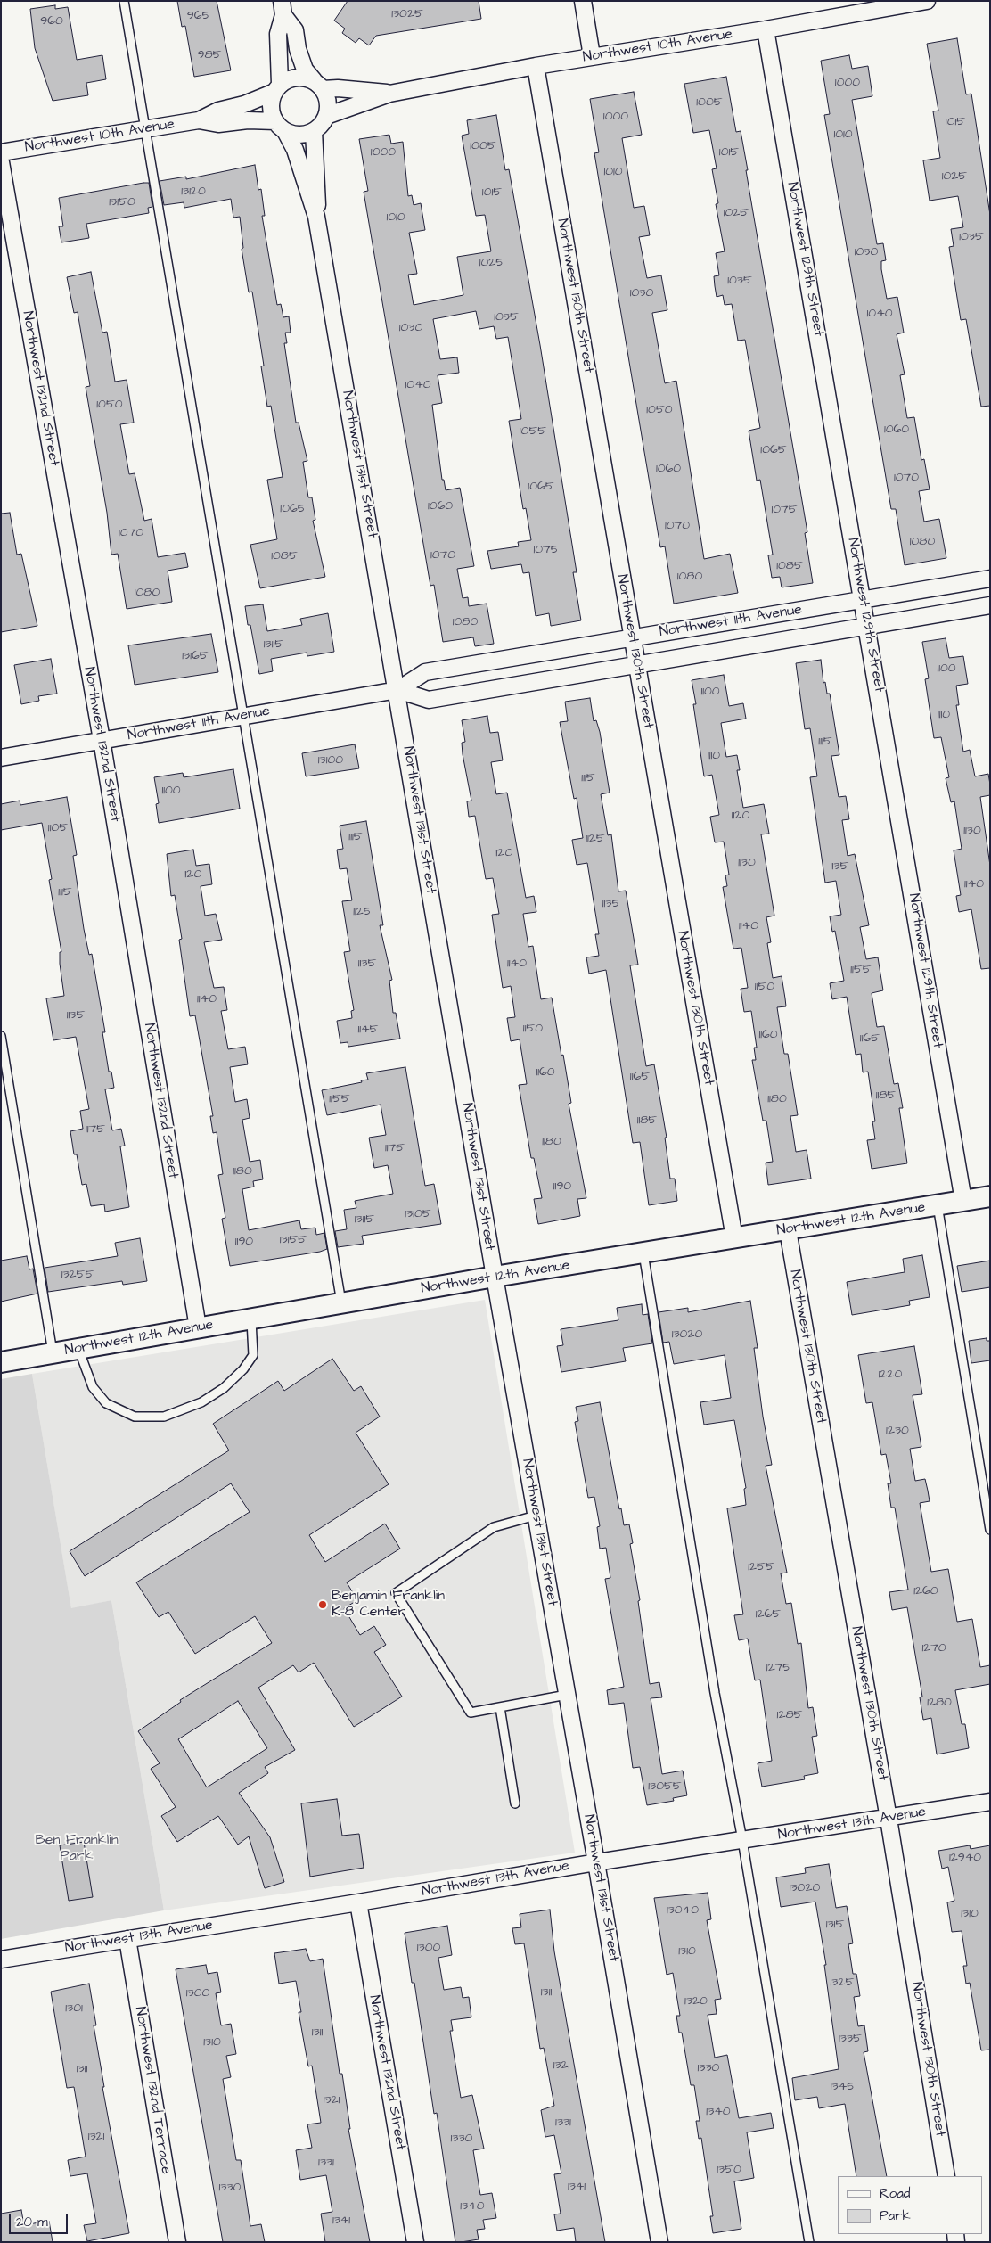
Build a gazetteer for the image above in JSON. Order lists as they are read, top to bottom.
{
  "streets": {
    "street": [
      "Northwest 10th Avenue",
      "Northwest 129th Street",
      "Northwest 130th Street",
      "Northwest 132nd Street",
      "Northwest 131st Street",
      "Northwest 11th Avenue",
      "Northwest 12th Avenue",
      "Northwest 13th Avenue",
      "Northwest 132nd Terrace"
    ]
  },
  "crossings": [
    ["Northwest 10th Avenue", "Northwest 129th Street"],
    ["Northwest 10th Avenue", "Northwest 130th Street"],
    ["Northwest 10th Avenue", "Northwest 131st Street"],
    ["Northwest 129th Street", "Northwest 11th Avenue"],
    ["Northwest 129th Street", "Northwest 12th Avenue"],
    ["Northwest 130th Street", "Northwest 11th Avenue"],
    ["Northwest 130th Street", "Northwest 12th Avenue"],
    ["Northwest 130th Street", "Northwest 13th Avenue"],
    ["Northwest 132nd Street", "Northwest 11th Avenue"],
    ["Northwest 132nd Street", "Northwest 12th Avenue"],
    ["Northwest 132nd Street", "Northwest 13th Avenue"],
    ["Northwest 131st Street", "Northwest 11th Avenue"],
    ["Northwest 131st Street", "Northwest 12th Avenue"],
    ["Northwest 131st Street", "Northwest 13th Avenue"],
    ["Northwest 13th Avenue", "Northwest 132nd Terrace"]
  ],
  "parks": ["Ben Franklin Park"],
  "places": ["Benjamin Franklin K-8 Center"],
  "house_numbers": [
    "13025",
    "965",
    "960",
    "985",
    "1000",
    "1005",
    "1000",
    "1015",
    "1010",
    "1005",
    "1000",
    "1015",
    "1010",
    "1025",
    "13120",
    "1015",
    "13150",
    "1025",
    "1010",
    "1035",
    "1030",
    "1025",
    "1035",
    "1030",
    "1040",
    "1035",
    "1030",
    "1040",
    "1050",
    "1050",
    "1060",
    "1055",
    "1065",
    "1060",
    "1070",
    "1065",
    "1060",
    "1065",
    "1075",
    "1070",
    "1070",
    "1080",
    "1075",
    "1070",
    "1085",
    "1085",
    "1080",
    "1080",
    "1080",
    "13115",
    "13165",
    "1100",
    "1100",
    "1110",
    "1115",
    "1110",
    "13100",
    "1115",
    "1100",
    "1120",
    "1105",
    "1130",
    "1115",
    "1125",
    "1120",
    "1130",
    "1135",
    "1120",
    "1140",
    "1115",
    "1135",
    "1125",
    "1140",
    "1135",
    "1140",
    "1155",
    "1150",
    "1140",
    "1135",
    "1150",
    "1145",
    "1160",
    "1165",
    "1160",
    "1165",
    "1185",
    "1155",
    "1180",
    "1185",
    "1175",
    "1180",
    "1175",
    "1180",
    "1190",
    "13105",
    "13115",
    "13155",
    "1190",
    "13255",
    "13020",
    "1220",
    "1230",
    "1255",
    "1260",
    "1265",
    "1270",
    "1275",
    "1280",
    "1285",
    "13055",
    "12940",
    "13020",
    "13040",
    "1310",
    "1315",
    "1300",
    "1310",
    "1325",
    "1311",
    "1300",
    "1320",
    "1301",
    "1311",
    "1335",
    "1310",
    "1321",
    "1330",
    "1311",
    "1345",
    "1321",
    "1340",
    "1331",
    "1321",
    "1330",
    "1331",
    "1350",
    "1341",
    "1330",
    "1340",
    "1341"
  ],
  "legend": ["Road", "Park"],
  "scale_bar": "20 m"
}
